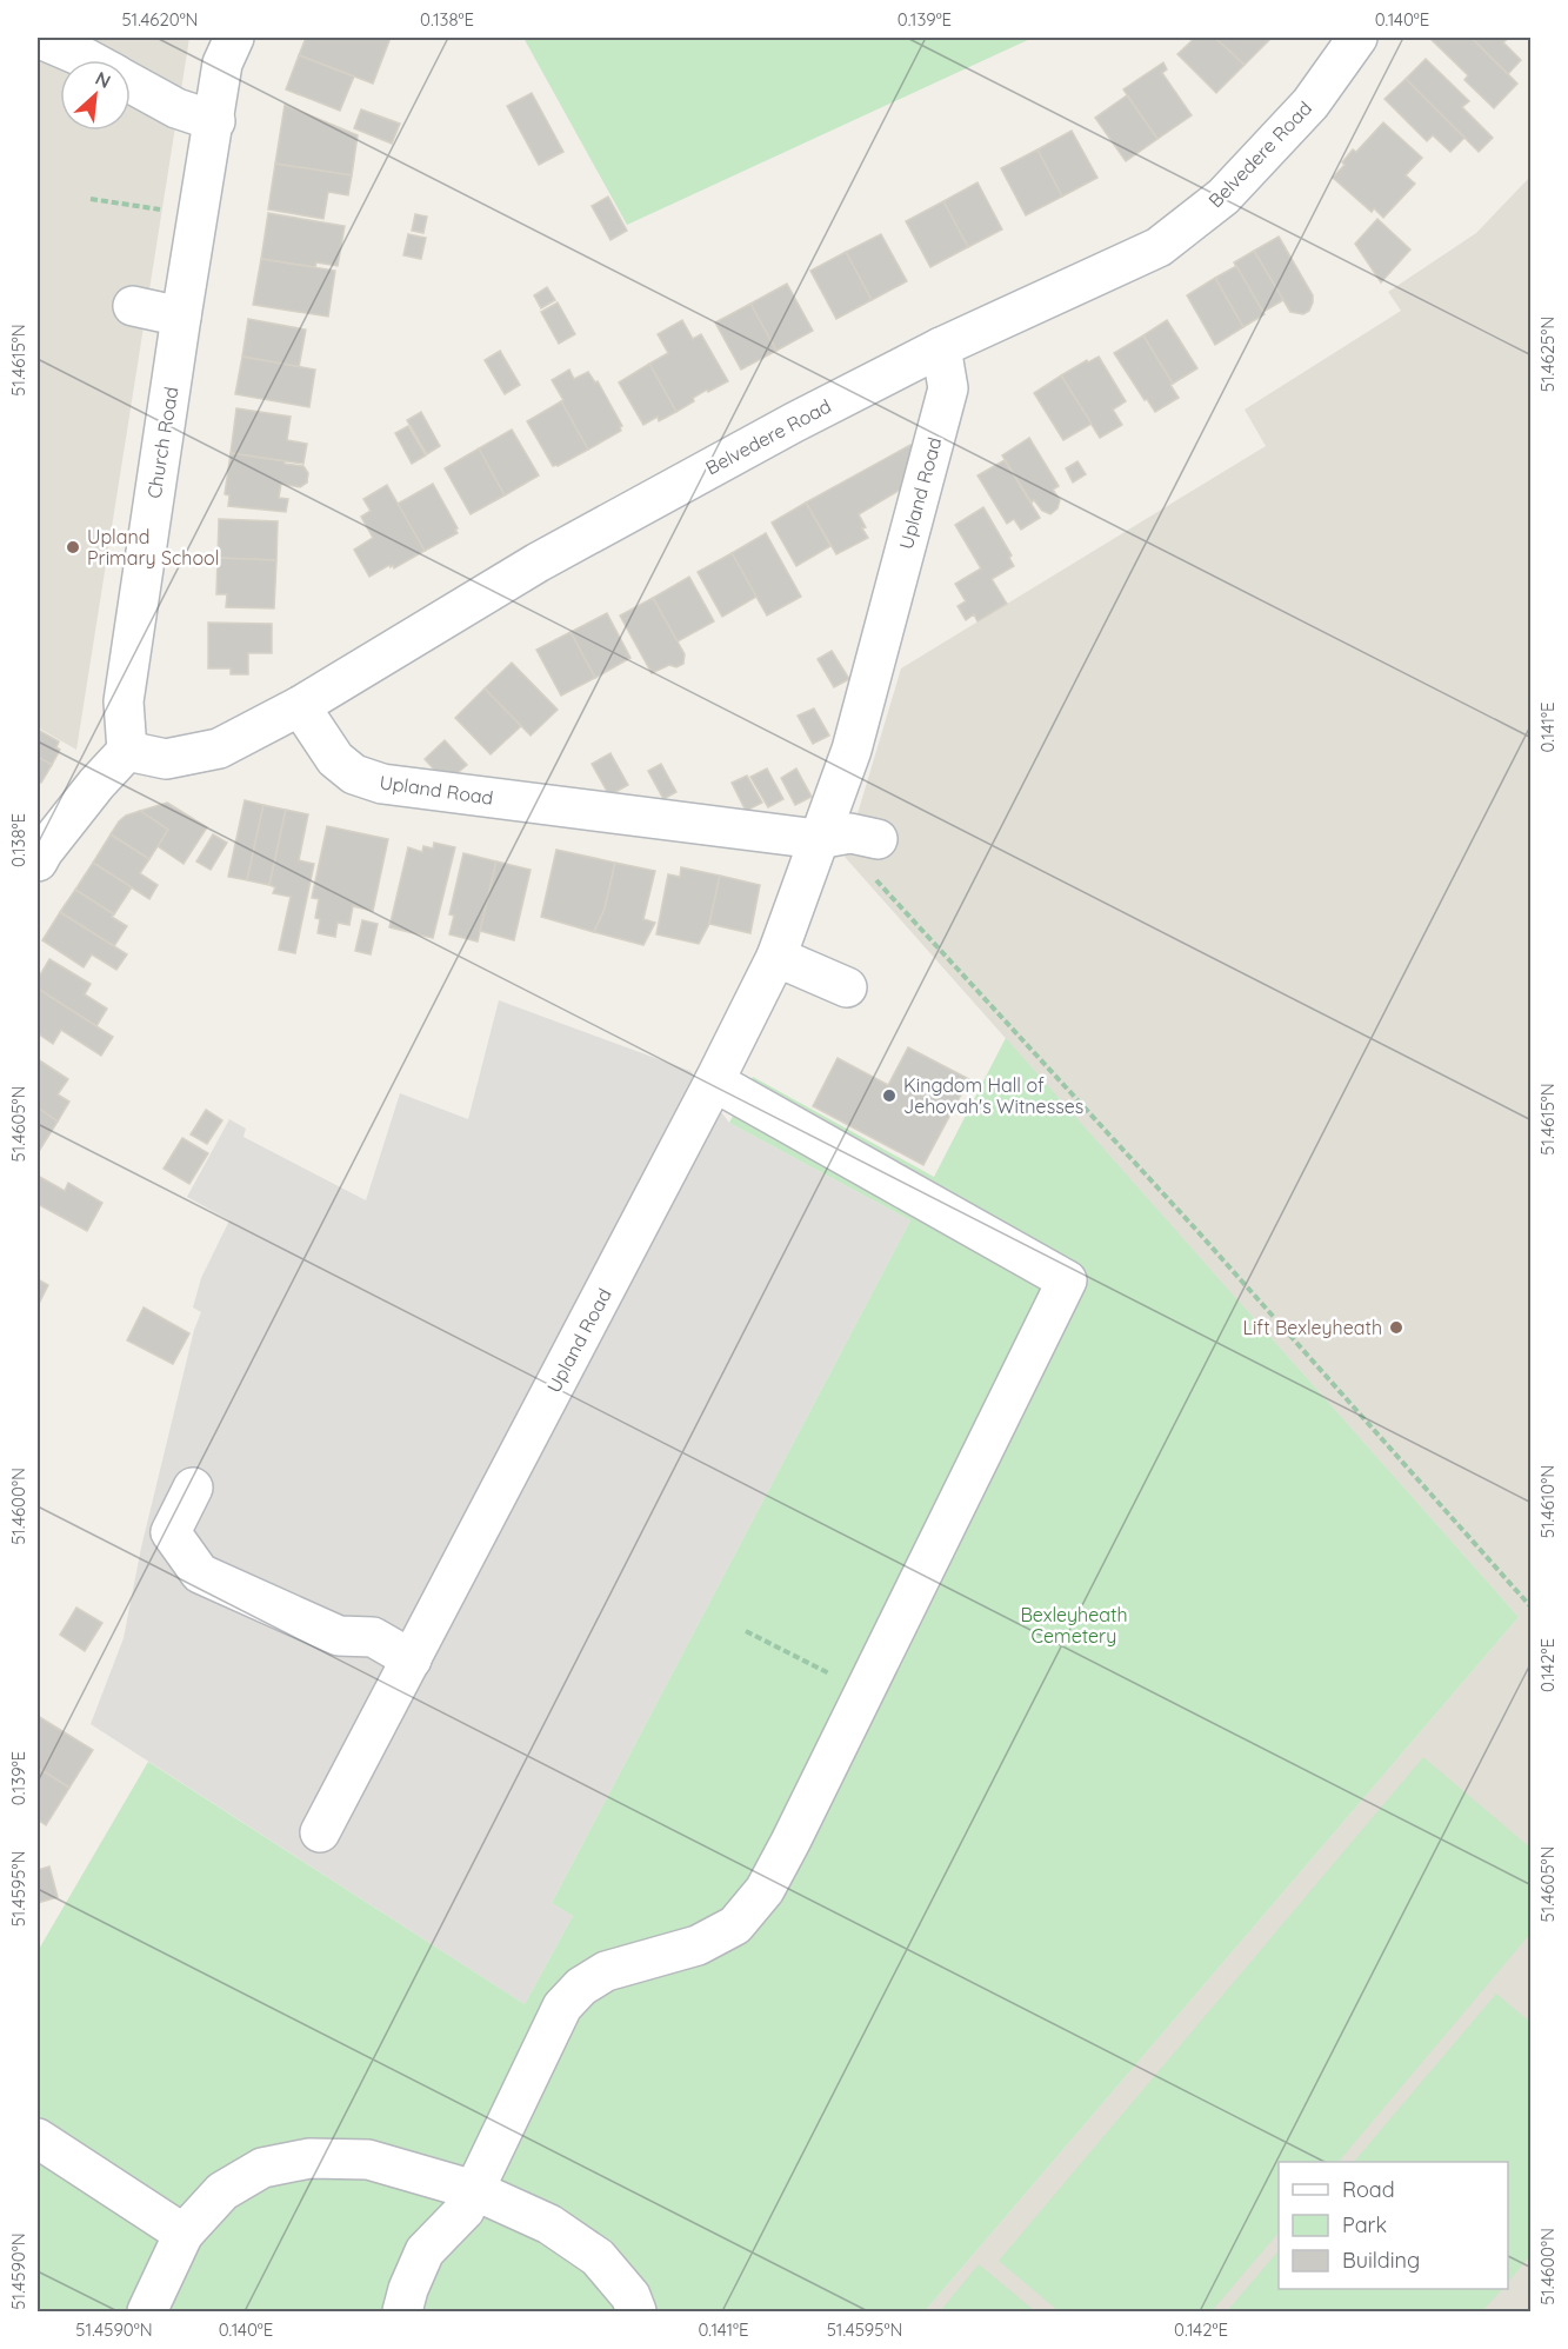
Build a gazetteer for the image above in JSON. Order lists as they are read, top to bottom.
{
  "streets": {
    "street": ["Belvedere Road", "Church Road", "Upland Road"]
  },
  "crossings": [
    ["Belvedere Road", "Church Road"],
    ["Belvedere Road", "Upland Road"]
  ],
  "parks": ["Bexleyheath Cemetery"],
  "places": ["Upland Primary School", "Kingdom Hall of Jehovah's Witnesses", "Lift Bexleyheath"],
  "legend": ["Road", "Park", "Building"],
  "north": "top right",
  "coordinates": [
    "51.4620°N",
    "0.138°E",
    "0.139°E",
    "0.140°E",
    "51.4625°N",
    "51.4615°N",
    "0.141°E",
    "51.4605°N",
    "51.4610°N",
    "51.4600°N",
    "0.142°E",
    "51.4595°N",
    "51.4590°N"
  ]
}
